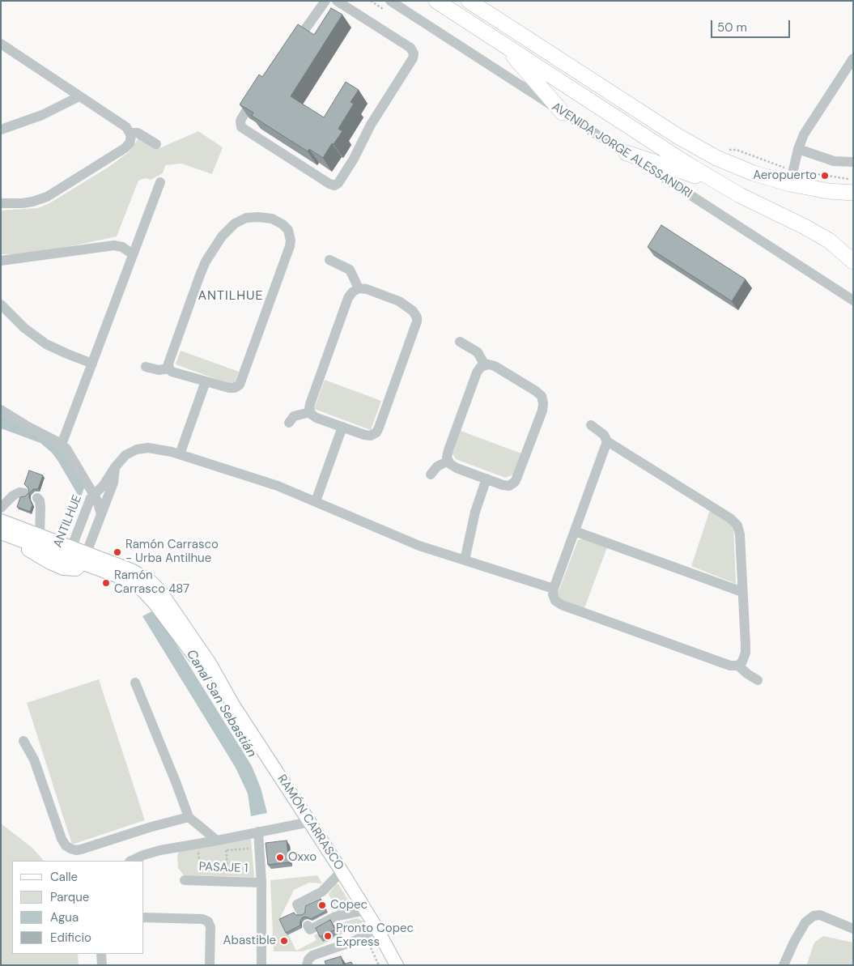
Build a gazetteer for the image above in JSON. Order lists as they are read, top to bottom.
{
  "streets": {
    "highway": ["AVENIDA JORGE ALESSANDRI"],
    "main road": ["RAMÓN CARRASCO"],
    "street": ["ANTILHUE", "PASAJE 1"]
  },
  "crossings": [
    ["ANTILHUE", "RAMÓN CARRASCO"]
  ],
  "districts": ["ANTILHUE"],
  "water": ["Canal San Sebastián"],
  "places": [
    "Aeropuerto",
    "Ramón Carrasco - Urba Antilhue",
    "Ramón Carrasco 487",
    "Oxxo",
    "Copec",
    "Pronto Copec Express",
    "Abastible"
  ],
  "legend": [
    "Calle",
    "Parque",
    "Agua",
    "Edificio"
  ],
  "scale_bar": "50 m"
}
